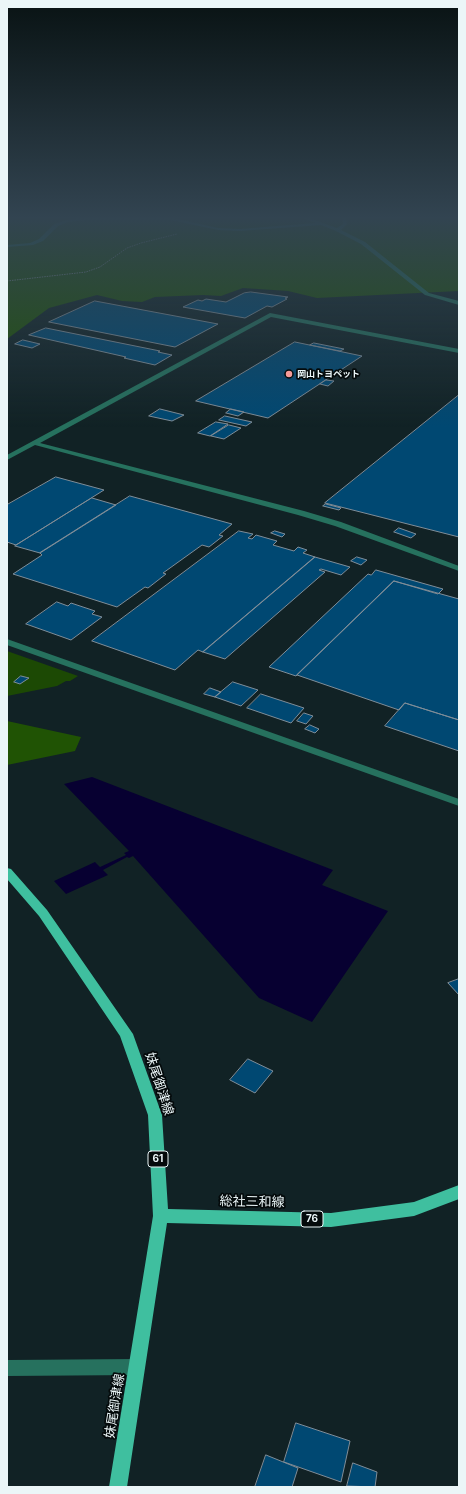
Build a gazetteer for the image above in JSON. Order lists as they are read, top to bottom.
{
  "streets": {
    "main road": [
      "妹尾御津線",
      "61",
      "総社三和線",
      "76"
    ]
  },
  "crossings": [
    ["妹尾御津線", "総社三和線"]
  ],
  "places": ["岡山トヨペット"]
}
